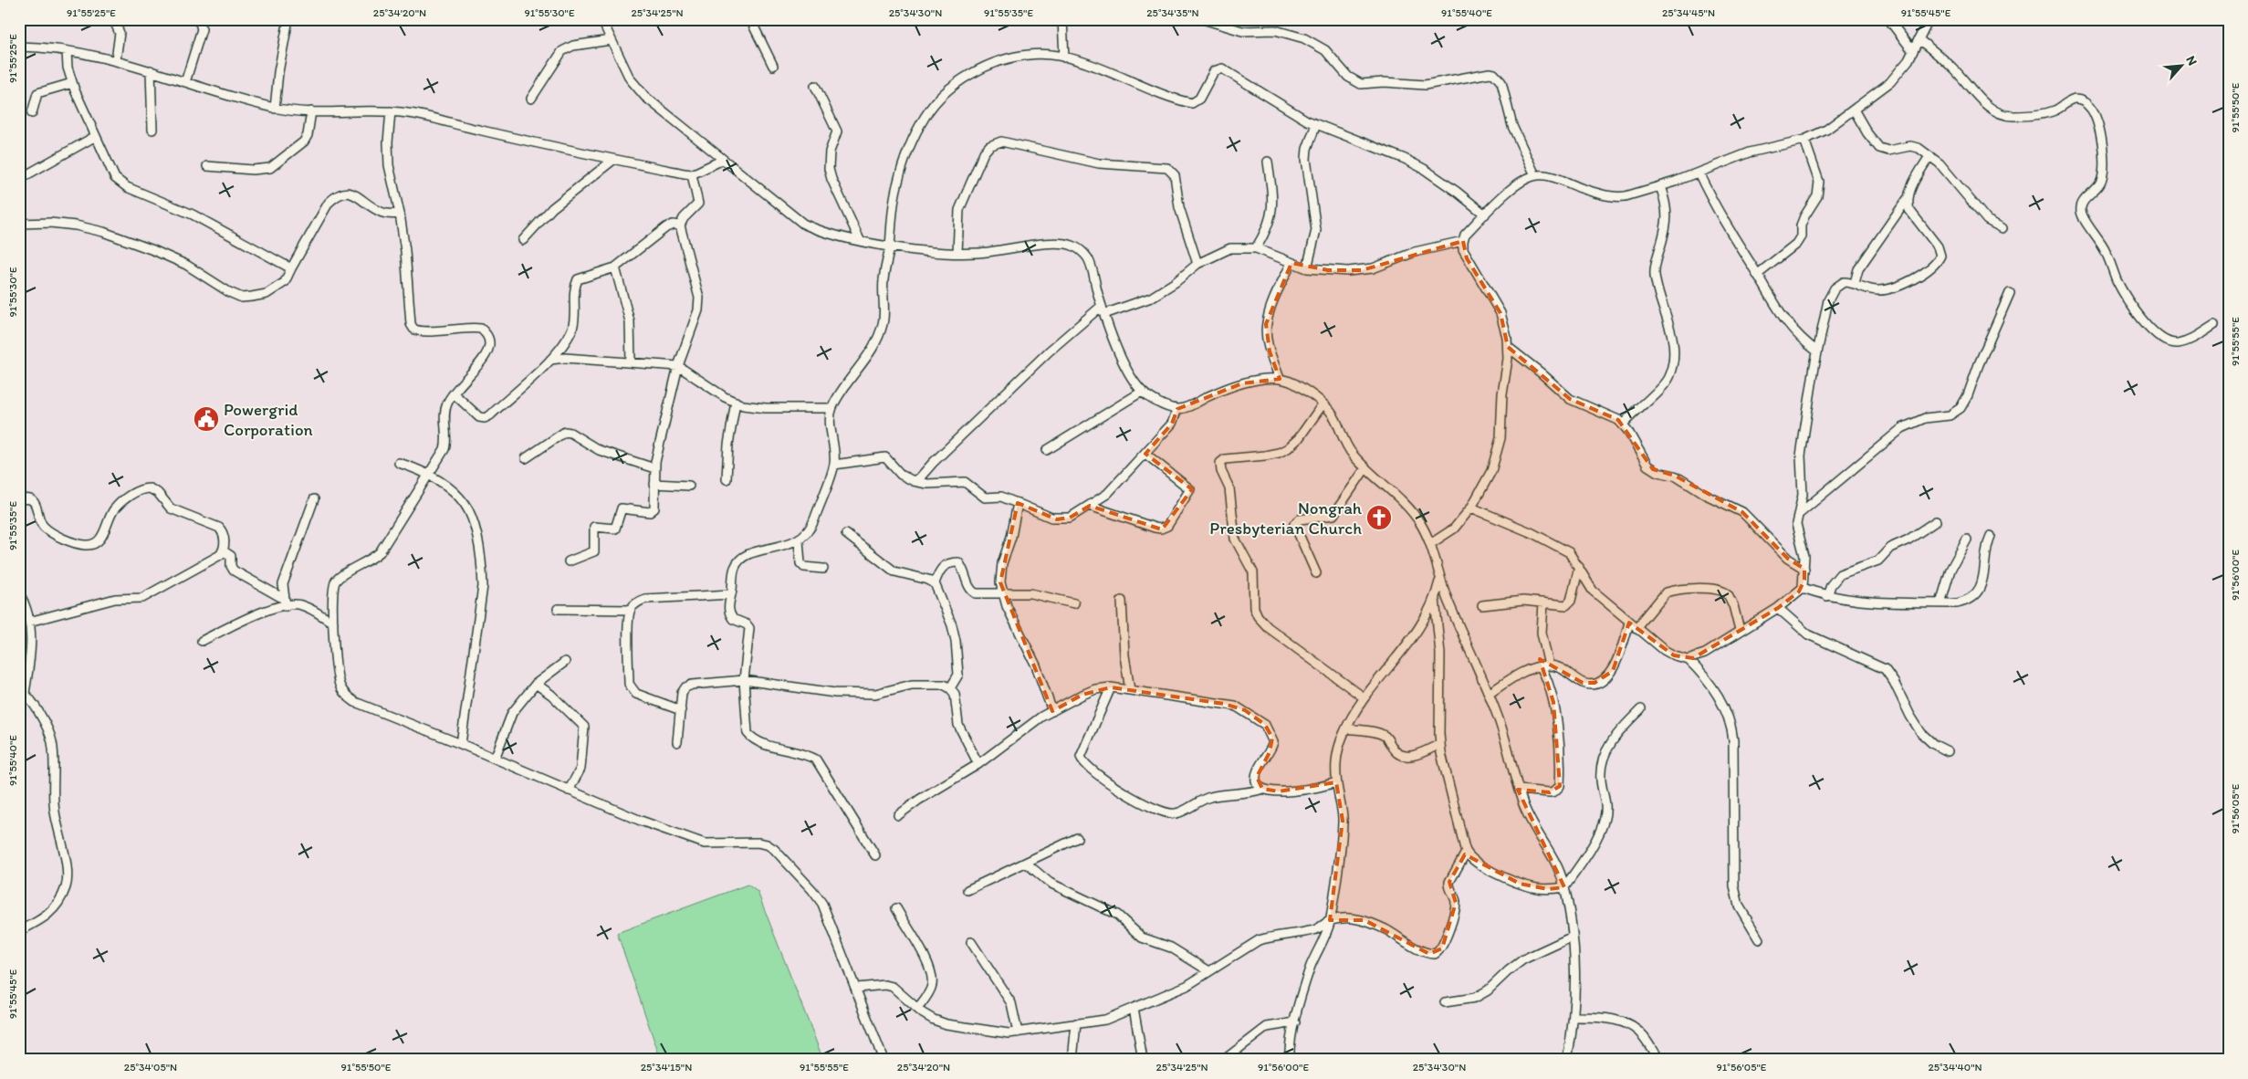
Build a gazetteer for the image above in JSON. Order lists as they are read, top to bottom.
{
  "places": {
    "public building": ["Powergrid Corporation"],
    "church": ["Nongrah Presbyterian Church"]
  },
  "north": "top right",
  "coordinates": [
    "91°55'25\"E",
    "25°34'20\"N",
    "91°55'30\"E",
    "25°34'25\"N",
    "25°34'30\"N",
    "91°55'35\"E",
    "25°34'35\"N",
    "91°55'40\"E",
    "25°34'45\"N",
    "91°55'45\"E",
    "91°55'50\"E",
    "91°55'55\"E",
    "91°56'00\"E",
    "91°56'05\"E",
    "25°34'05\"N",
    "25°34'15\"N",
    "25°34'40\"N"
  ]
}
